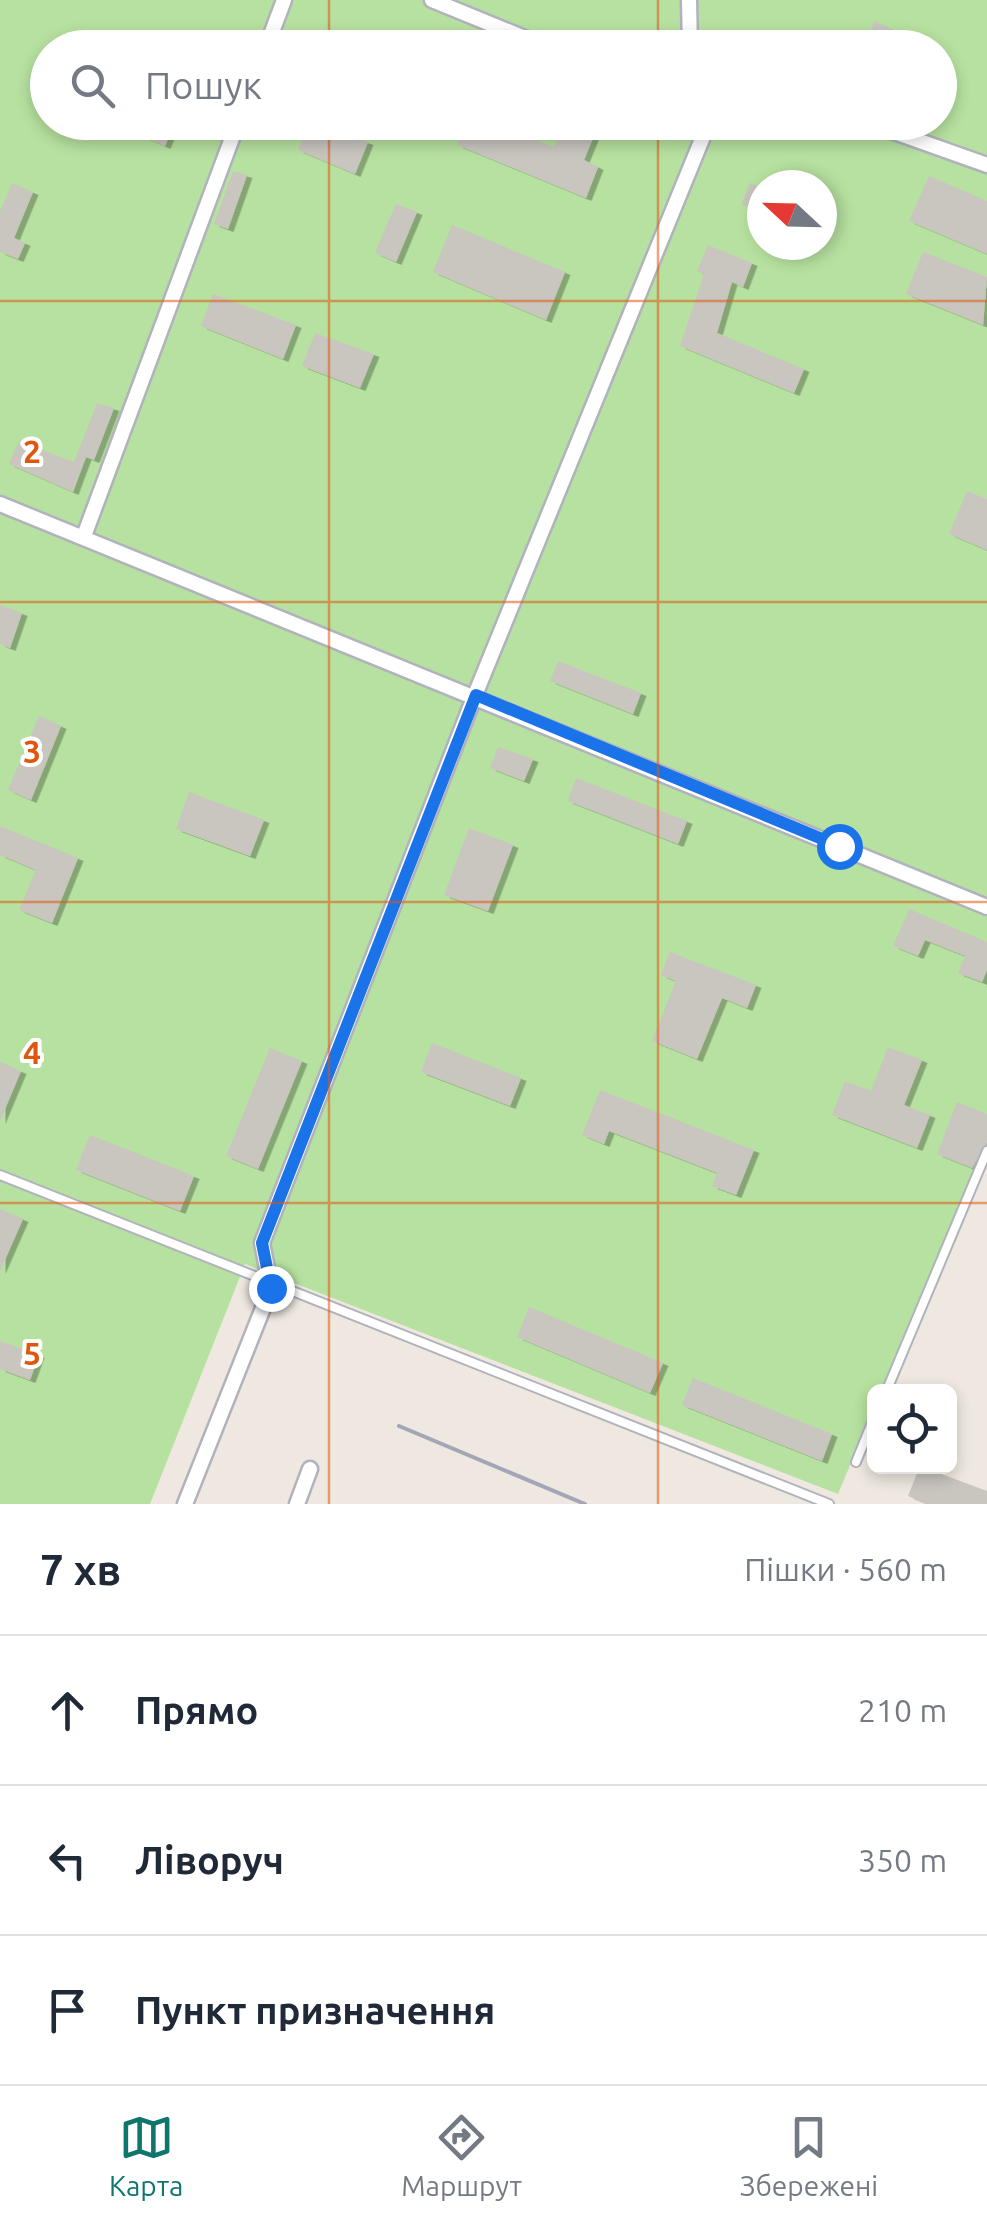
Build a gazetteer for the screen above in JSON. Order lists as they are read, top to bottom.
{
  "north": "left",
  "page": {
    "search": "Пошук",
    "heading": ["7 хв", "Пішки · 560 m"],
    "list": [
      ["Прямо", "210 m"],
      ["Ліворуч", "350 m"],
      "Пункт призначення"
    ],
    "nav": ["Карта", "Маршрут", "Збережені"]
  },
  "grid": {
    "rows": [
      "2",
      "3",
      "4",
      "5"
    ]
  }
}
